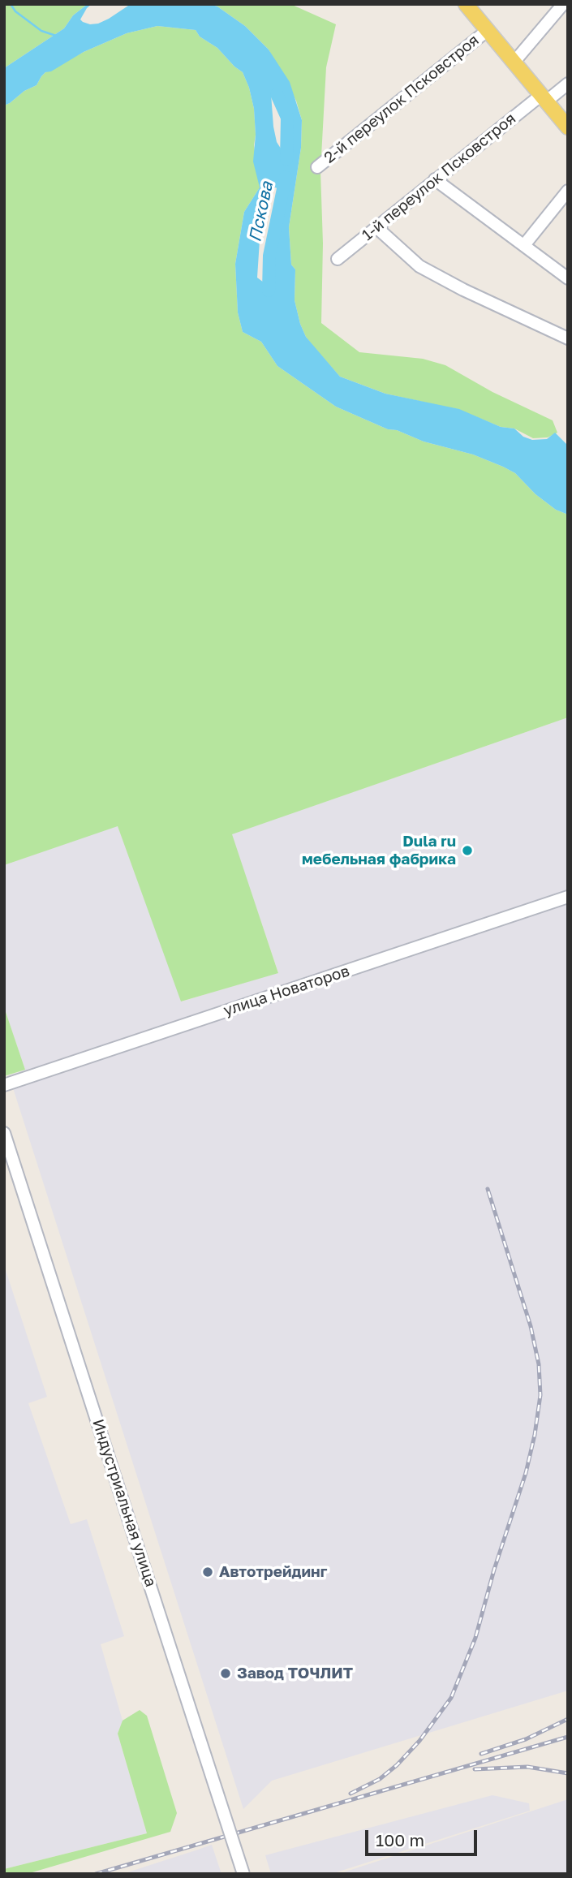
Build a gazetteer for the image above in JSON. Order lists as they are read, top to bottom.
{
  "streets": {
    "street": [
      "2-й переулок Псковстроя",
      "1-й переулок Псковстроя",
      "улица Новаторов",
      "Индустриальная улица"
    ]
  },
  "water": ["Пскова"],
  "places": ["Dula ru мебельная фабрика", "Автотрейдинг", "Завод ТОЧЛИТ"],
  "scale_bar": "100 m"
}
